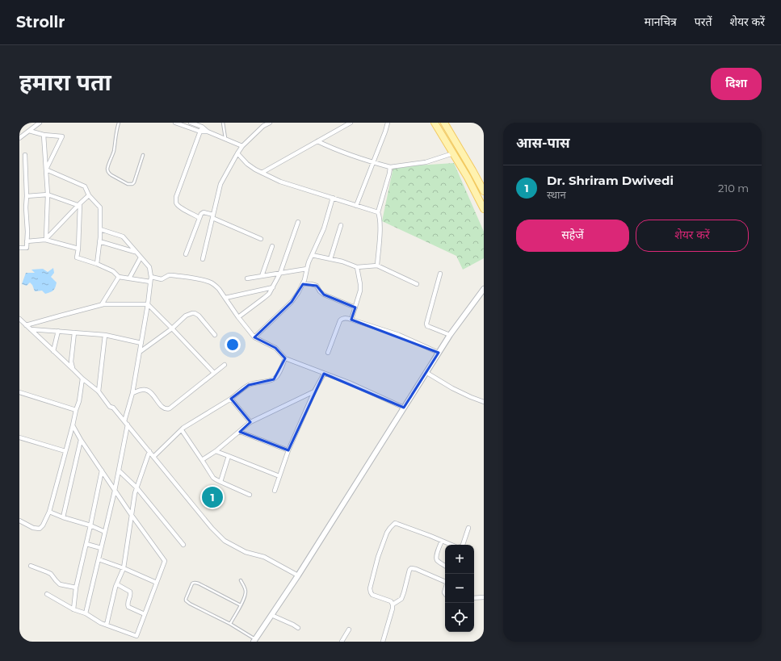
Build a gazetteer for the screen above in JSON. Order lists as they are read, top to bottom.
{
  "page": {
    "header": "Strollr",
    "nav": ["मानचित्र", "परतें", "शेयर करें"],
    "buttons": [
      "दिशा",
      ["सहेजें", "शेयर करें"]
    ],
    "title": "हमारा पता",
    "heading": "आस-पास",
    "list": [
      {
        "mark": "1",
        "name": "Dr. Shriram Dwivedi",
        "note": "स्थान",
        "value": "210 m"
      }
    ],
    "pins": "1",
    "map_buttons": ["+", "−"]
  }
}
